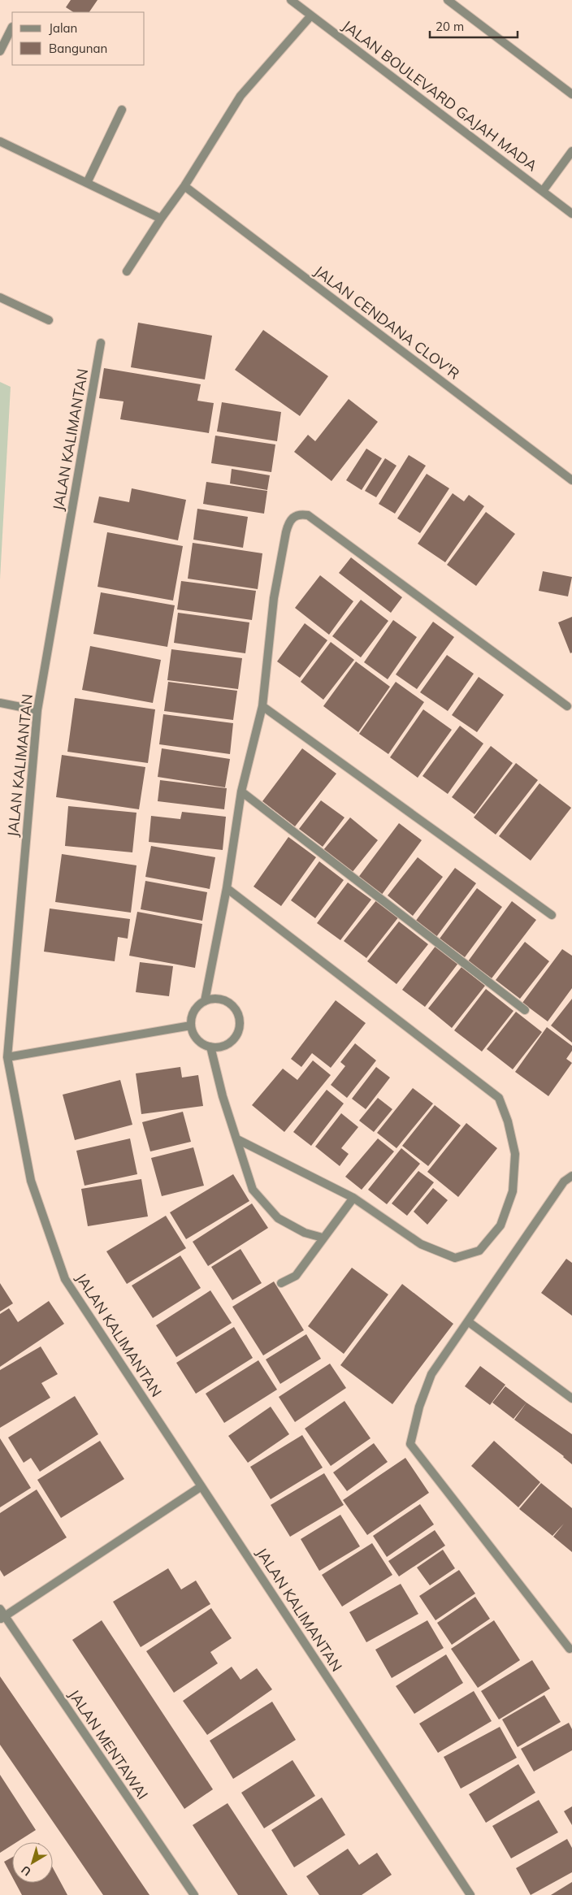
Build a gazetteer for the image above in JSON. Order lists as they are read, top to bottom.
{
  "streets": {
    "street": [
      "JALAN BOULEVARD GAJAH MADA",
      "JALAN CENDANA CLOV'R",
      "JALAN KALIMANTAN",
      "JALAN MENTAWAI"
    ]
  },
  "legend": ["Jalan", "Bangunan"],
  "scale_bar": "20 m",
  "north": "bottom left"
}
